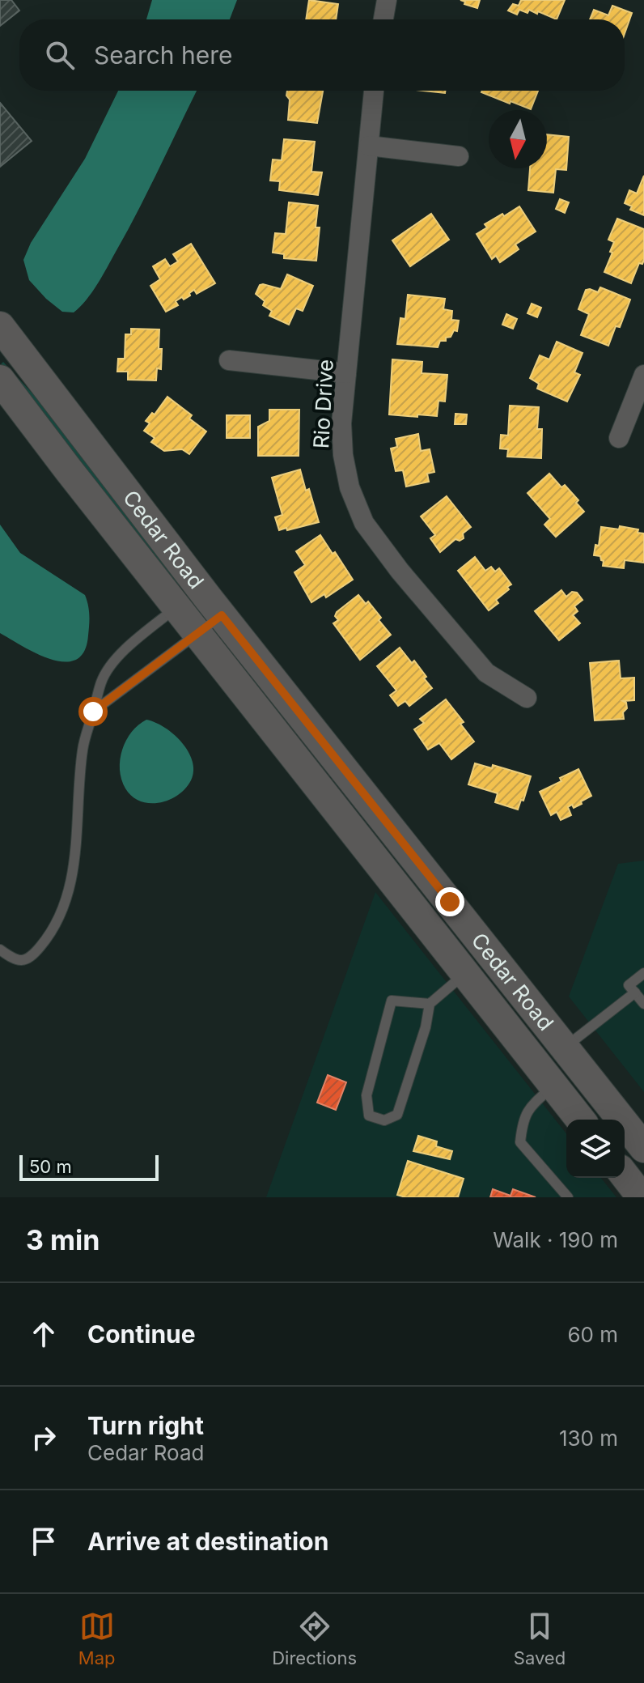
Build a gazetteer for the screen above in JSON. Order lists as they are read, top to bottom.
{
  "streets": {
    "main road": ["Cedar Road"],
    "street": ["Rio Drive"]
  },
  "scale_bar": "50 m",
  "north": "bottom",
  "page": {
    "search": "Search here",
    "scale": "50 m",
    "heading": ["3 min", "Walk · 190 m"],
    "list": [
      ["Continue", "60 m"],
      ["Turn right", "Cedar Road", "130 m"],
      "Arrive at destination"
    ],
    "nav": ["Map", "Directions", "Saved"]
  }
}
